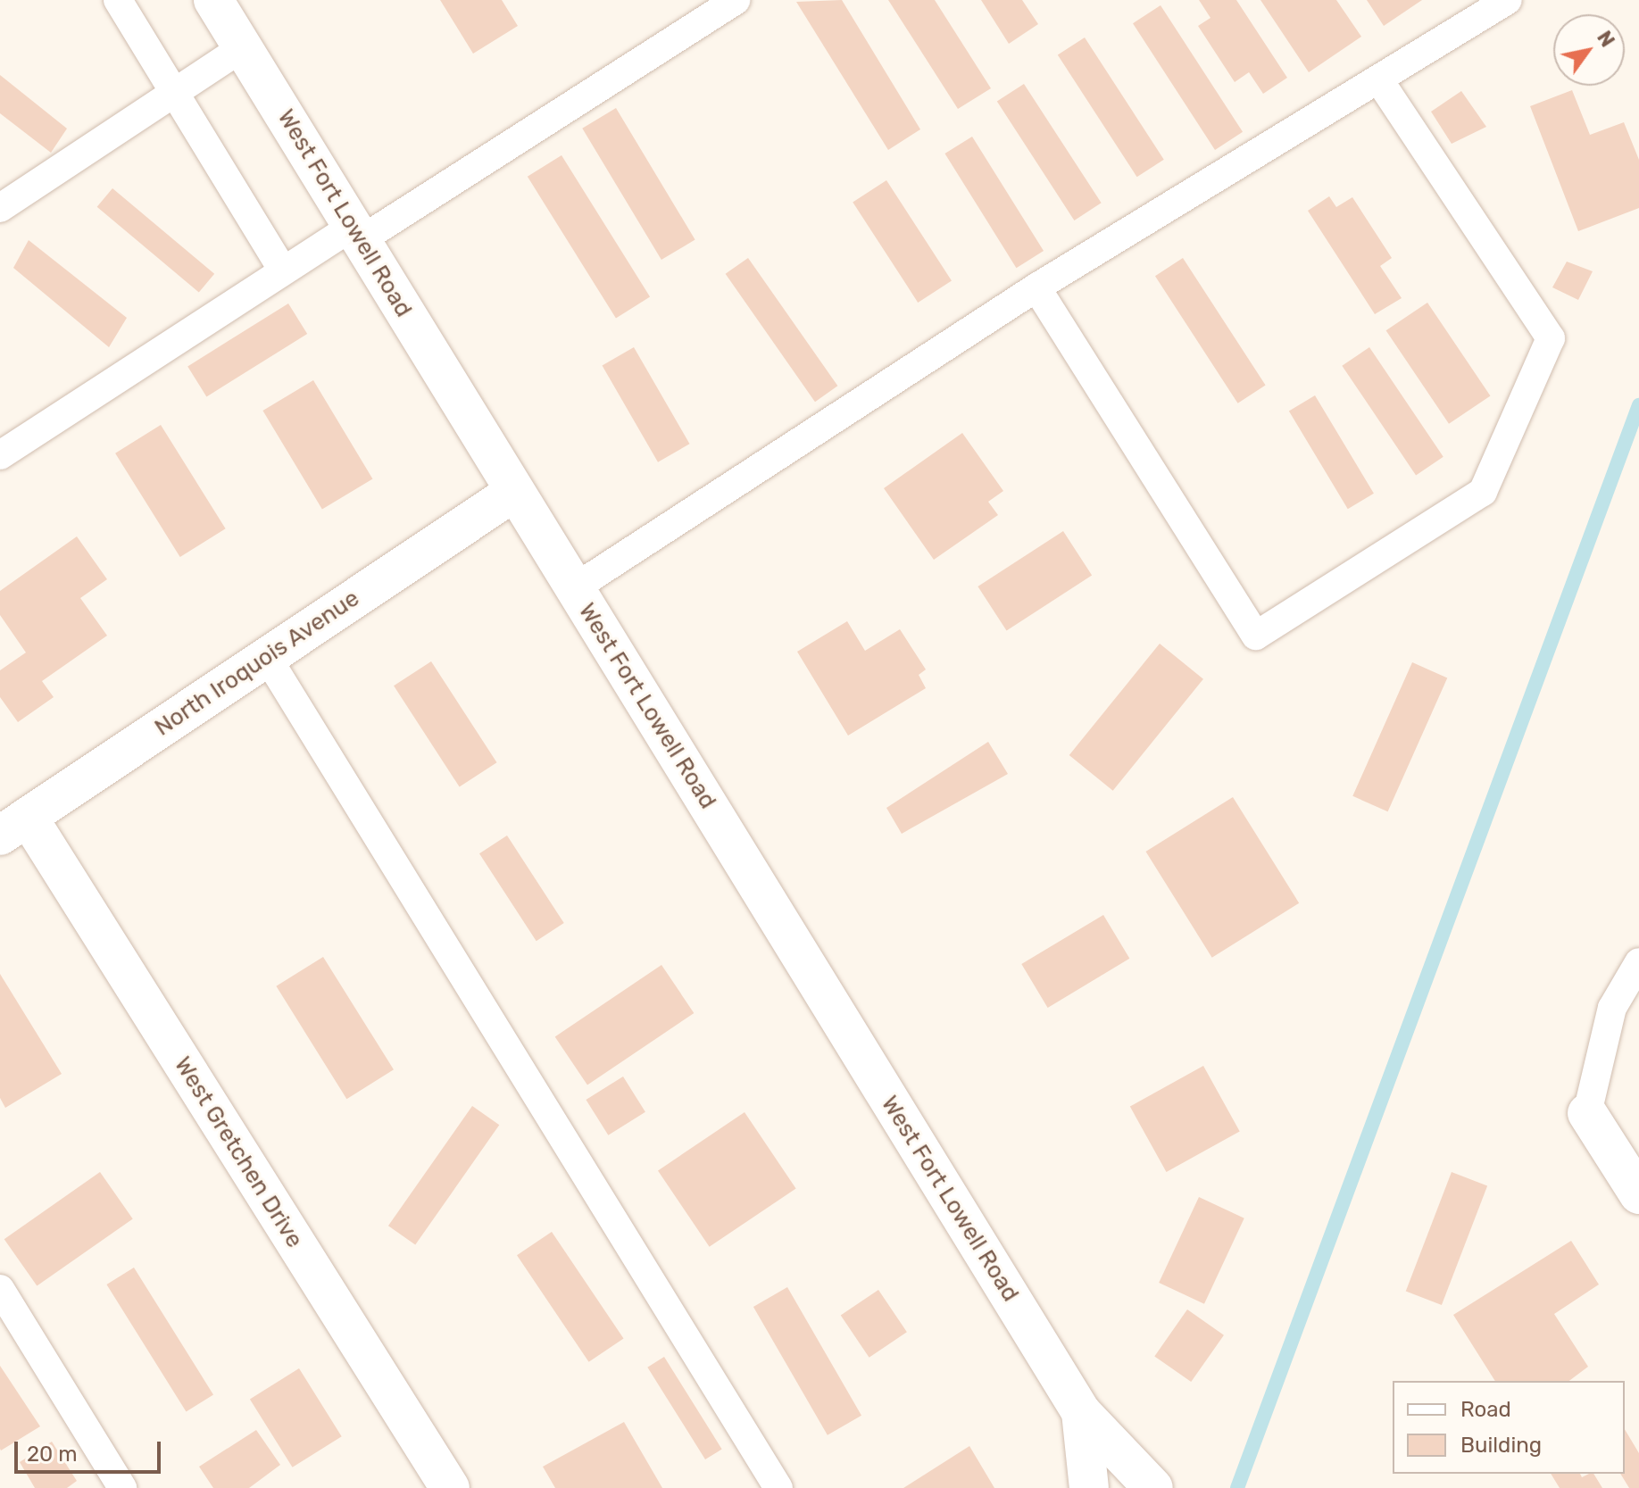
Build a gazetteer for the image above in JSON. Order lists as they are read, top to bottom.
{
  "streets": {
    "street": ["West Fort Lowell Road", "North Iroquois Avenue", "West Gretchen Drive"]
  },
  "crossings": [
    ["West Fort Lowell Road", "North Iroquois Avenue"],
    ["North Iroquois Avenue", "West Gretchen Drive"]
  ],
  "legend": ["Road", "Building"],
  "scale_bar": "20 m",
  "north": "top right"
}
